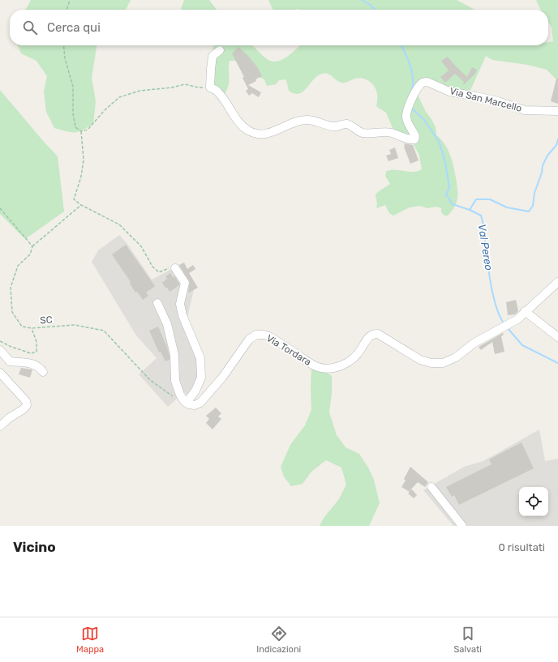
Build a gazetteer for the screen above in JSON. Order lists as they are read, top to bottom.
{
  "streets": {
    "street": ["Via San Marcello", "Via Tordara"],
    "path": ["SC"]
  },
  "crossings": [
    ["SC", "Via Tordara"]
  ],
  "water": ["Val Pereo"],
  "page": {
    "search": "Cerca qui",
    "heading": ["Vicino", "0 risultati"],
    "nav": ["Mappa", "Indicazioni", "Salvati"]
  }
}
